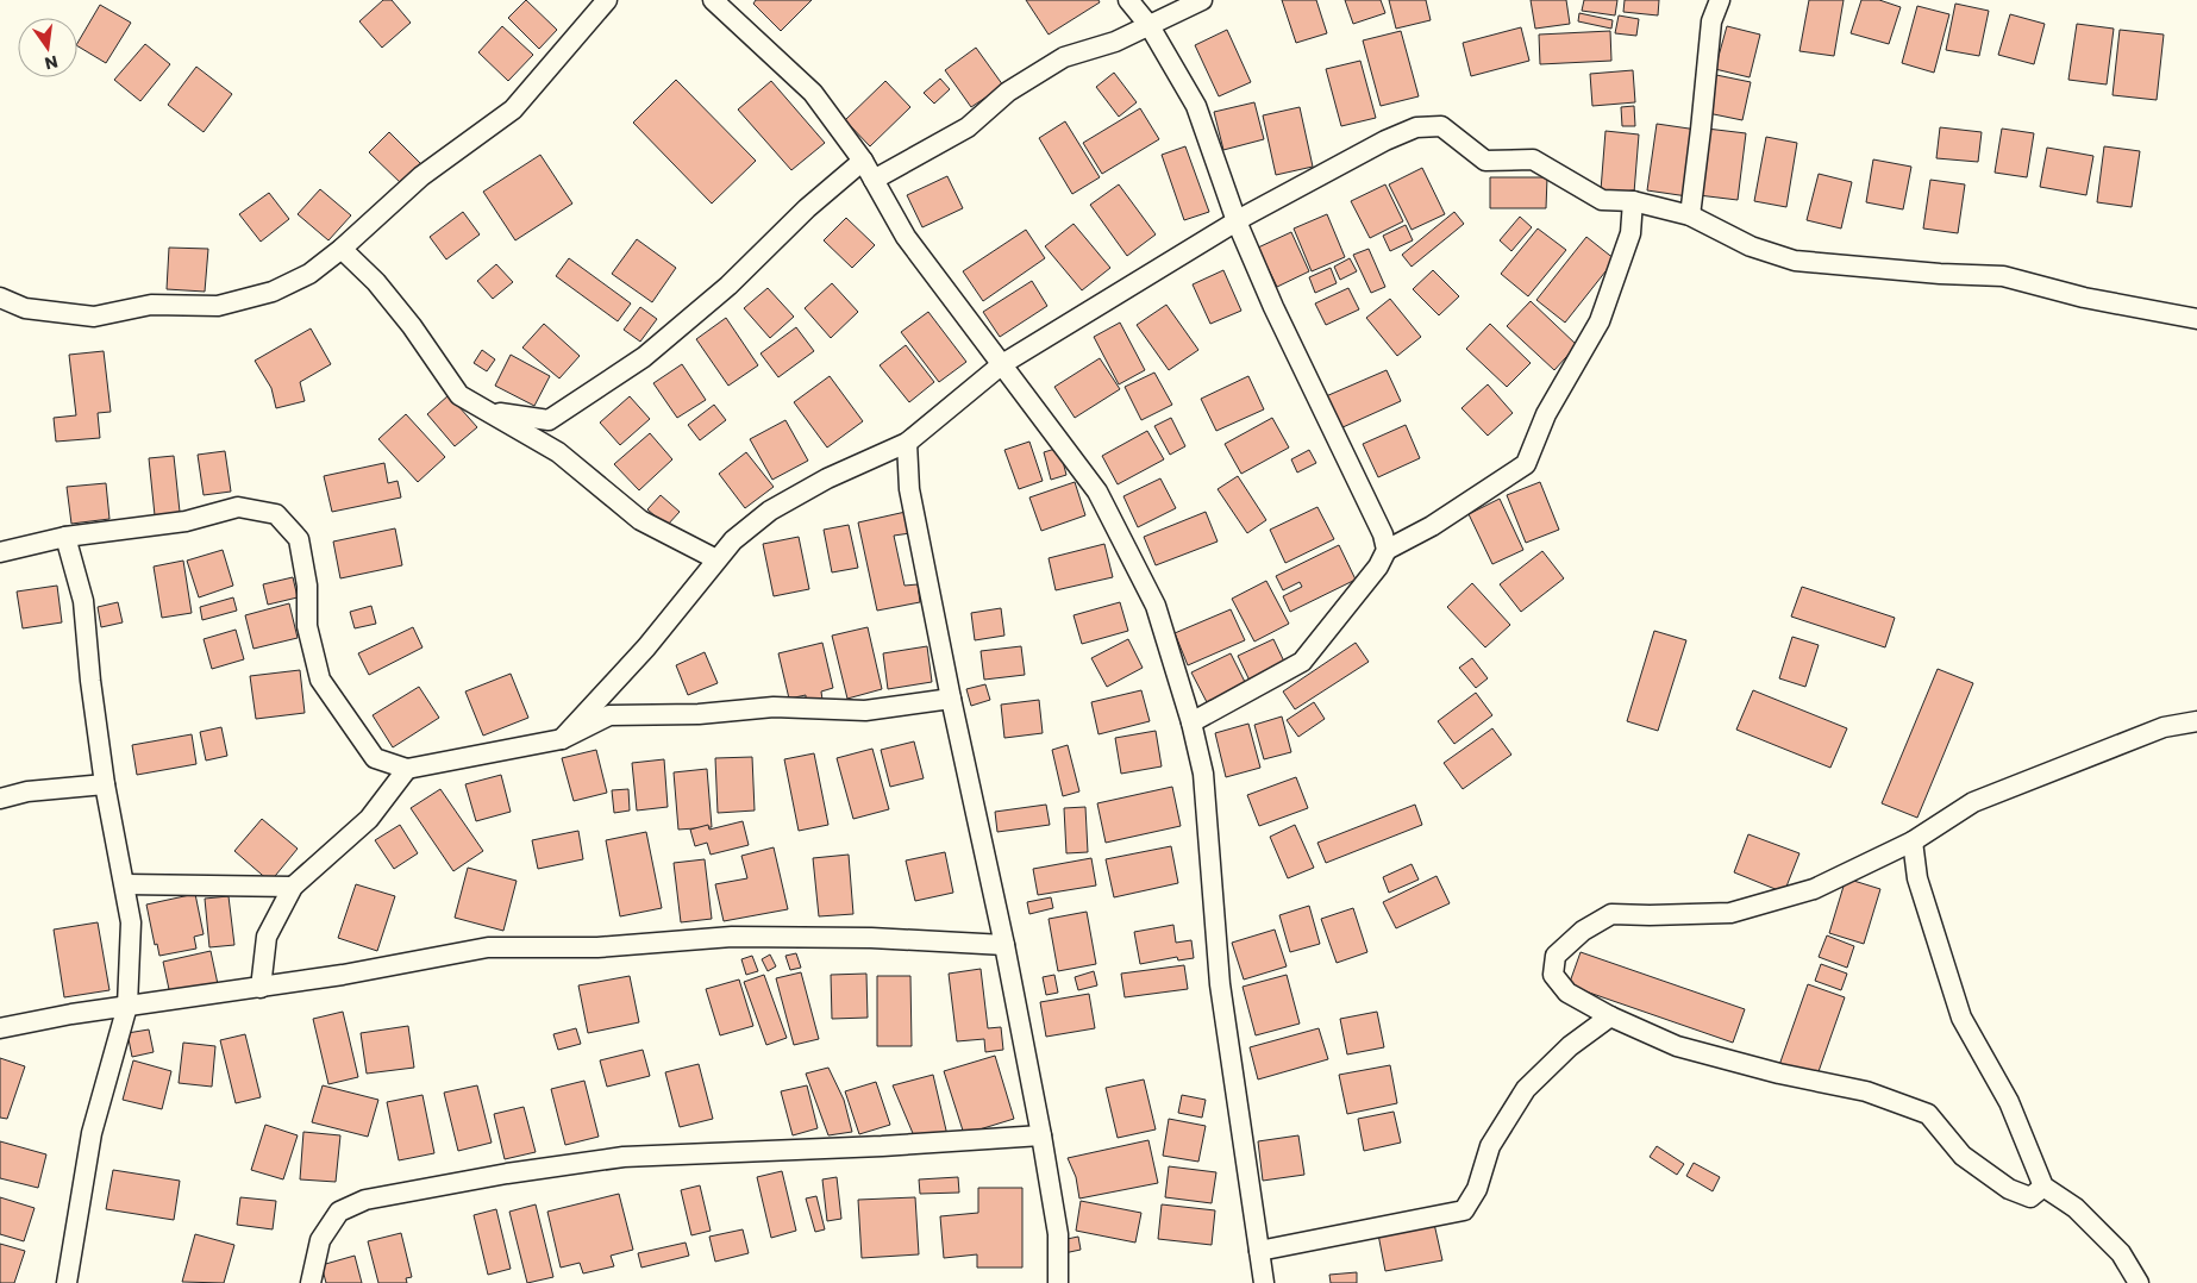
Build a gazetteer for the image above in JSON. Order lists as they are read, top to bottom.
{
  "north": "bottom"
}
